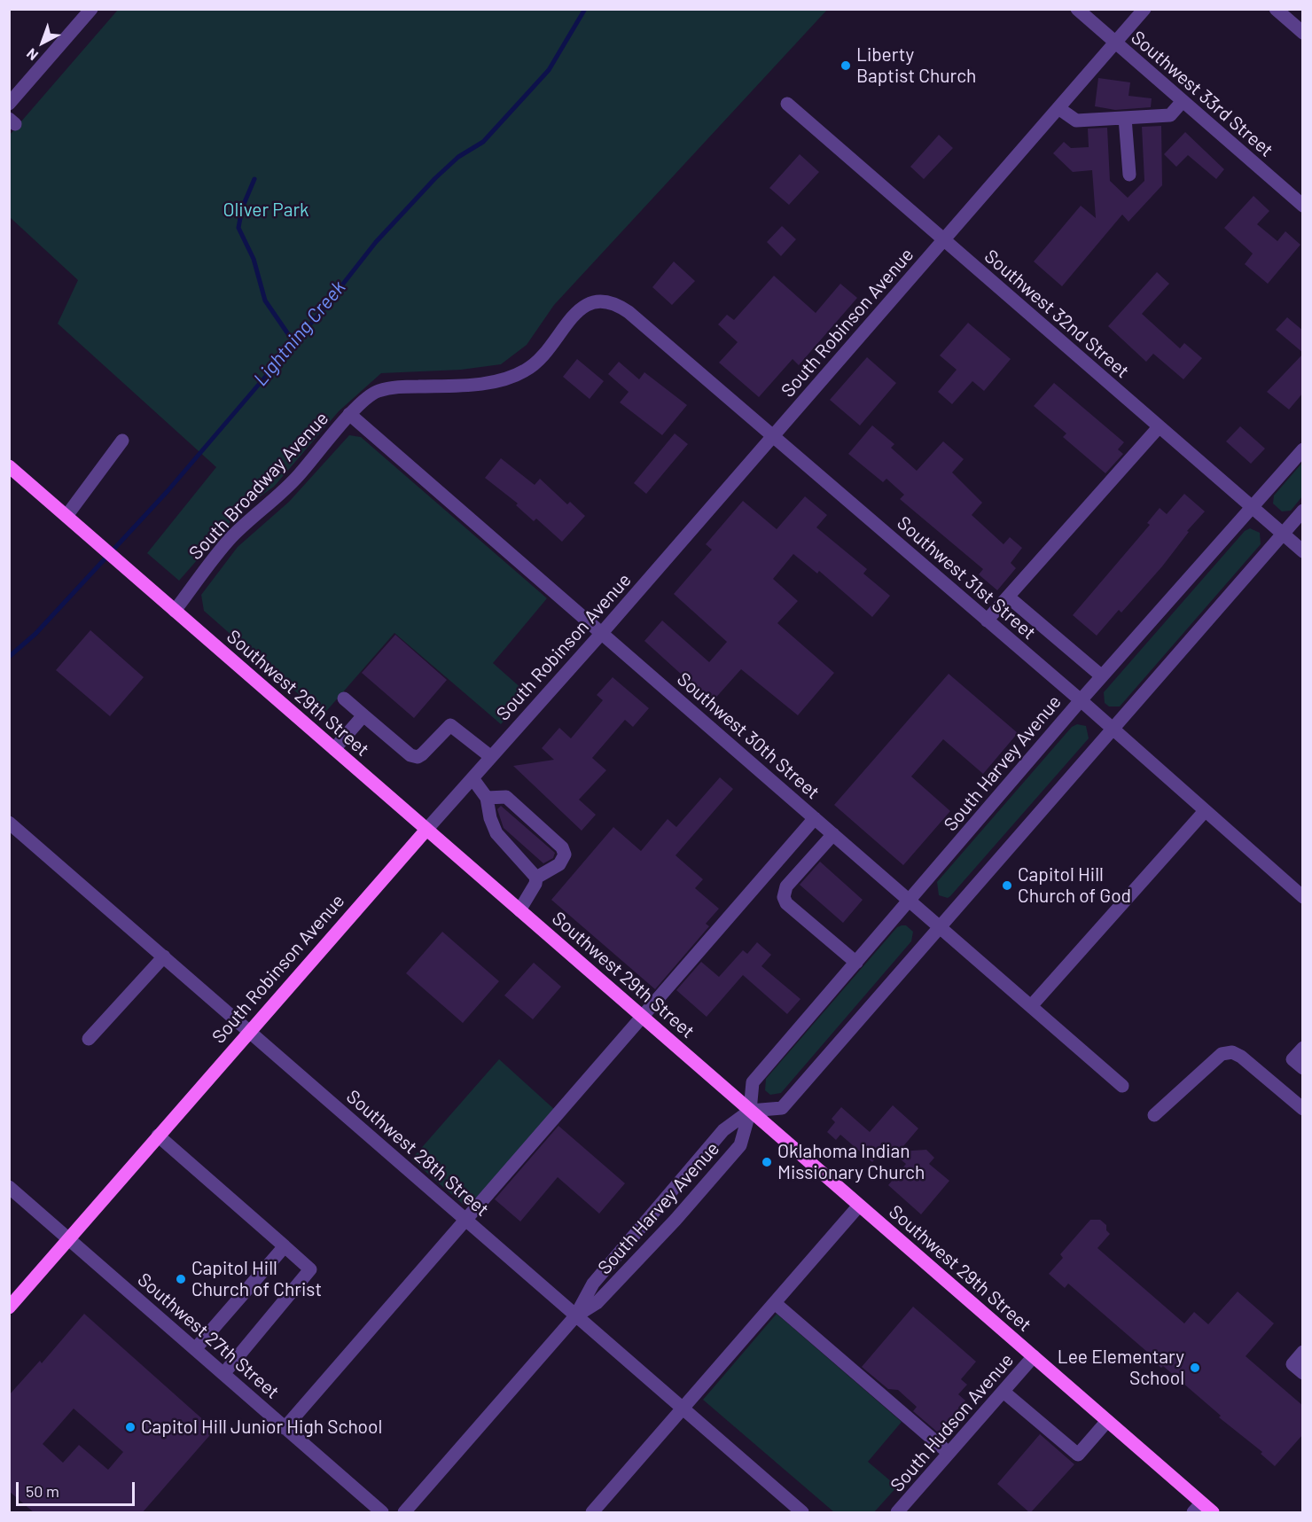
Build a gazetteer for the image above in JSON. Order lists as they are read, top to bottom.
{
  "streets": {
    "main road": ["South Robinson Avenue", "Southwest 29th Street"],
    "street": [
      "Southwest 33rd Street",
      "Southwest 32nd Street",
      "South Broadway Avenue",
      "Southwest 31st Street",
      "Southwest 30th Street",
      "South Harvey Avenue",
      "Southwest 28th Street",
      "Southwest 27th Street",
      "South Hudson Avenue"
    ]
  },
  "crossings": [
    ["Southwest 33rd Street", "South Robinson Avenue"],
    ["Southwest 32nd Street", "South Robinson Avenue"],
    ["Southwest 32nd Street", "South Harvey Avenue"],
    ["South Robinson Avenue", "Southwest 31st Street"],
    ["South Robinson Avenue", "Southwest 29th Street"],
    ["South Robinson Avenue", "Southwest 30th Street"],
    ["South Robinson Avenue", "Southwest 28th Street"],
    ["South Robinson Avenue", "Southwest 27th Street"],
    ["South Broadway Avenue", "Southwest 31st Street"],
    ["South Broadway Avenue", "Southwest 29th Street"],
    ["South Broadway Avenue", "Southwest 30th Street"],
    ["Southwest 31st Street", "South Harvey Avenue"],
    ["Southwest 29th Street", "South Harvey Avenue"],
    ["Southwest 29th Street", "South Hudson Avenue"],
    ["Southwest 30th Street", "South Harvey Avenue"],
    ["South Harvey Avenue", "Southwest 28th Street"]
  ],
  "water": ["Lightning Creek"],
  "parks": ["Oliver Park"],
  "places": [
    "Liberty Baptist Church",
    "Capitol Hill Church of God",
    "Oklahoma Indian Missionary Church",
    "Capitol Hill Church of Christ",
    "Lee Elementary School",
    "Capitol Hill Junior High School"
  ],
  "scale_bar": "50 m",
  "north": "bottom left"
}
